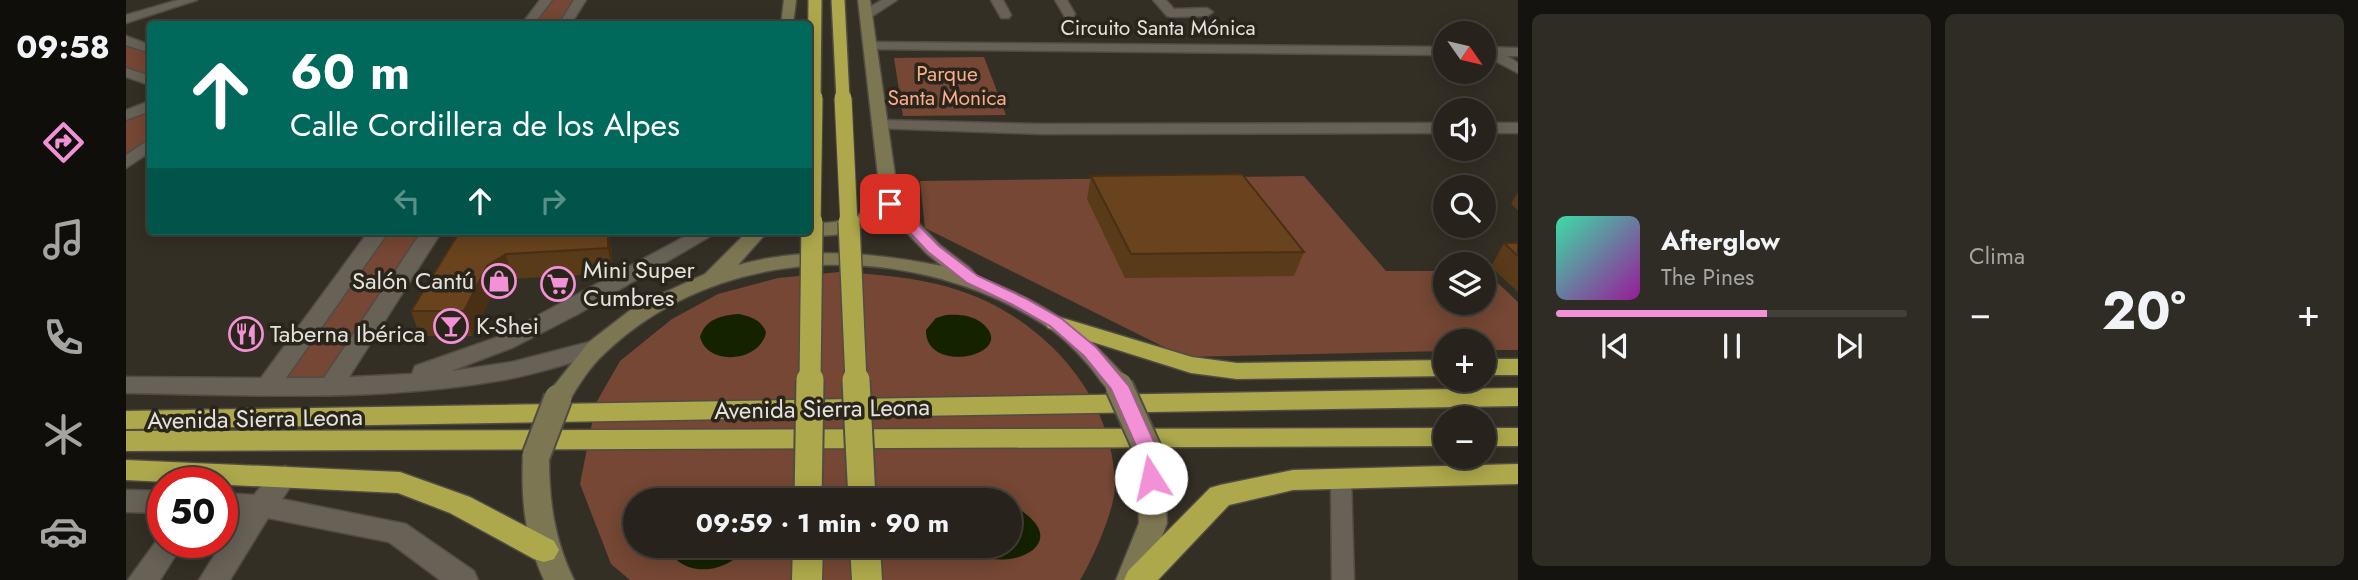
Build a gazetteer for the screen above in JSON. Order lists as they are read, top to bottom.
{
  "streets": {
    "highway": ["Avenida Sierra Leona"],
    "street": ["Circuito Santa Mónica"]
  },
  "parks": ["Parque Santa Monica"],
  "places": {
    "shop": ["Salón Cantú"],
    "supermarket": ["Mini Super Cumbres"],
    "bar": ["K-Shei"],
    "restaurant": ["Taberna Ibérica"]
  },
  "north": "bottom right",
  "page": {
    "tabs": "09:58",
    "tile": "Clima",
    "map_buttons": ["+", "−"],
    "turn": ["60 m", "Calle Cordillera de los Alpes"],
    "song": ["Afterglow", "The Pines"],
    "heat": ["−", "20°", "+"],
    "limit": "50",
    "trip": "09:59 · 1 min · 90 m"
  }
}
